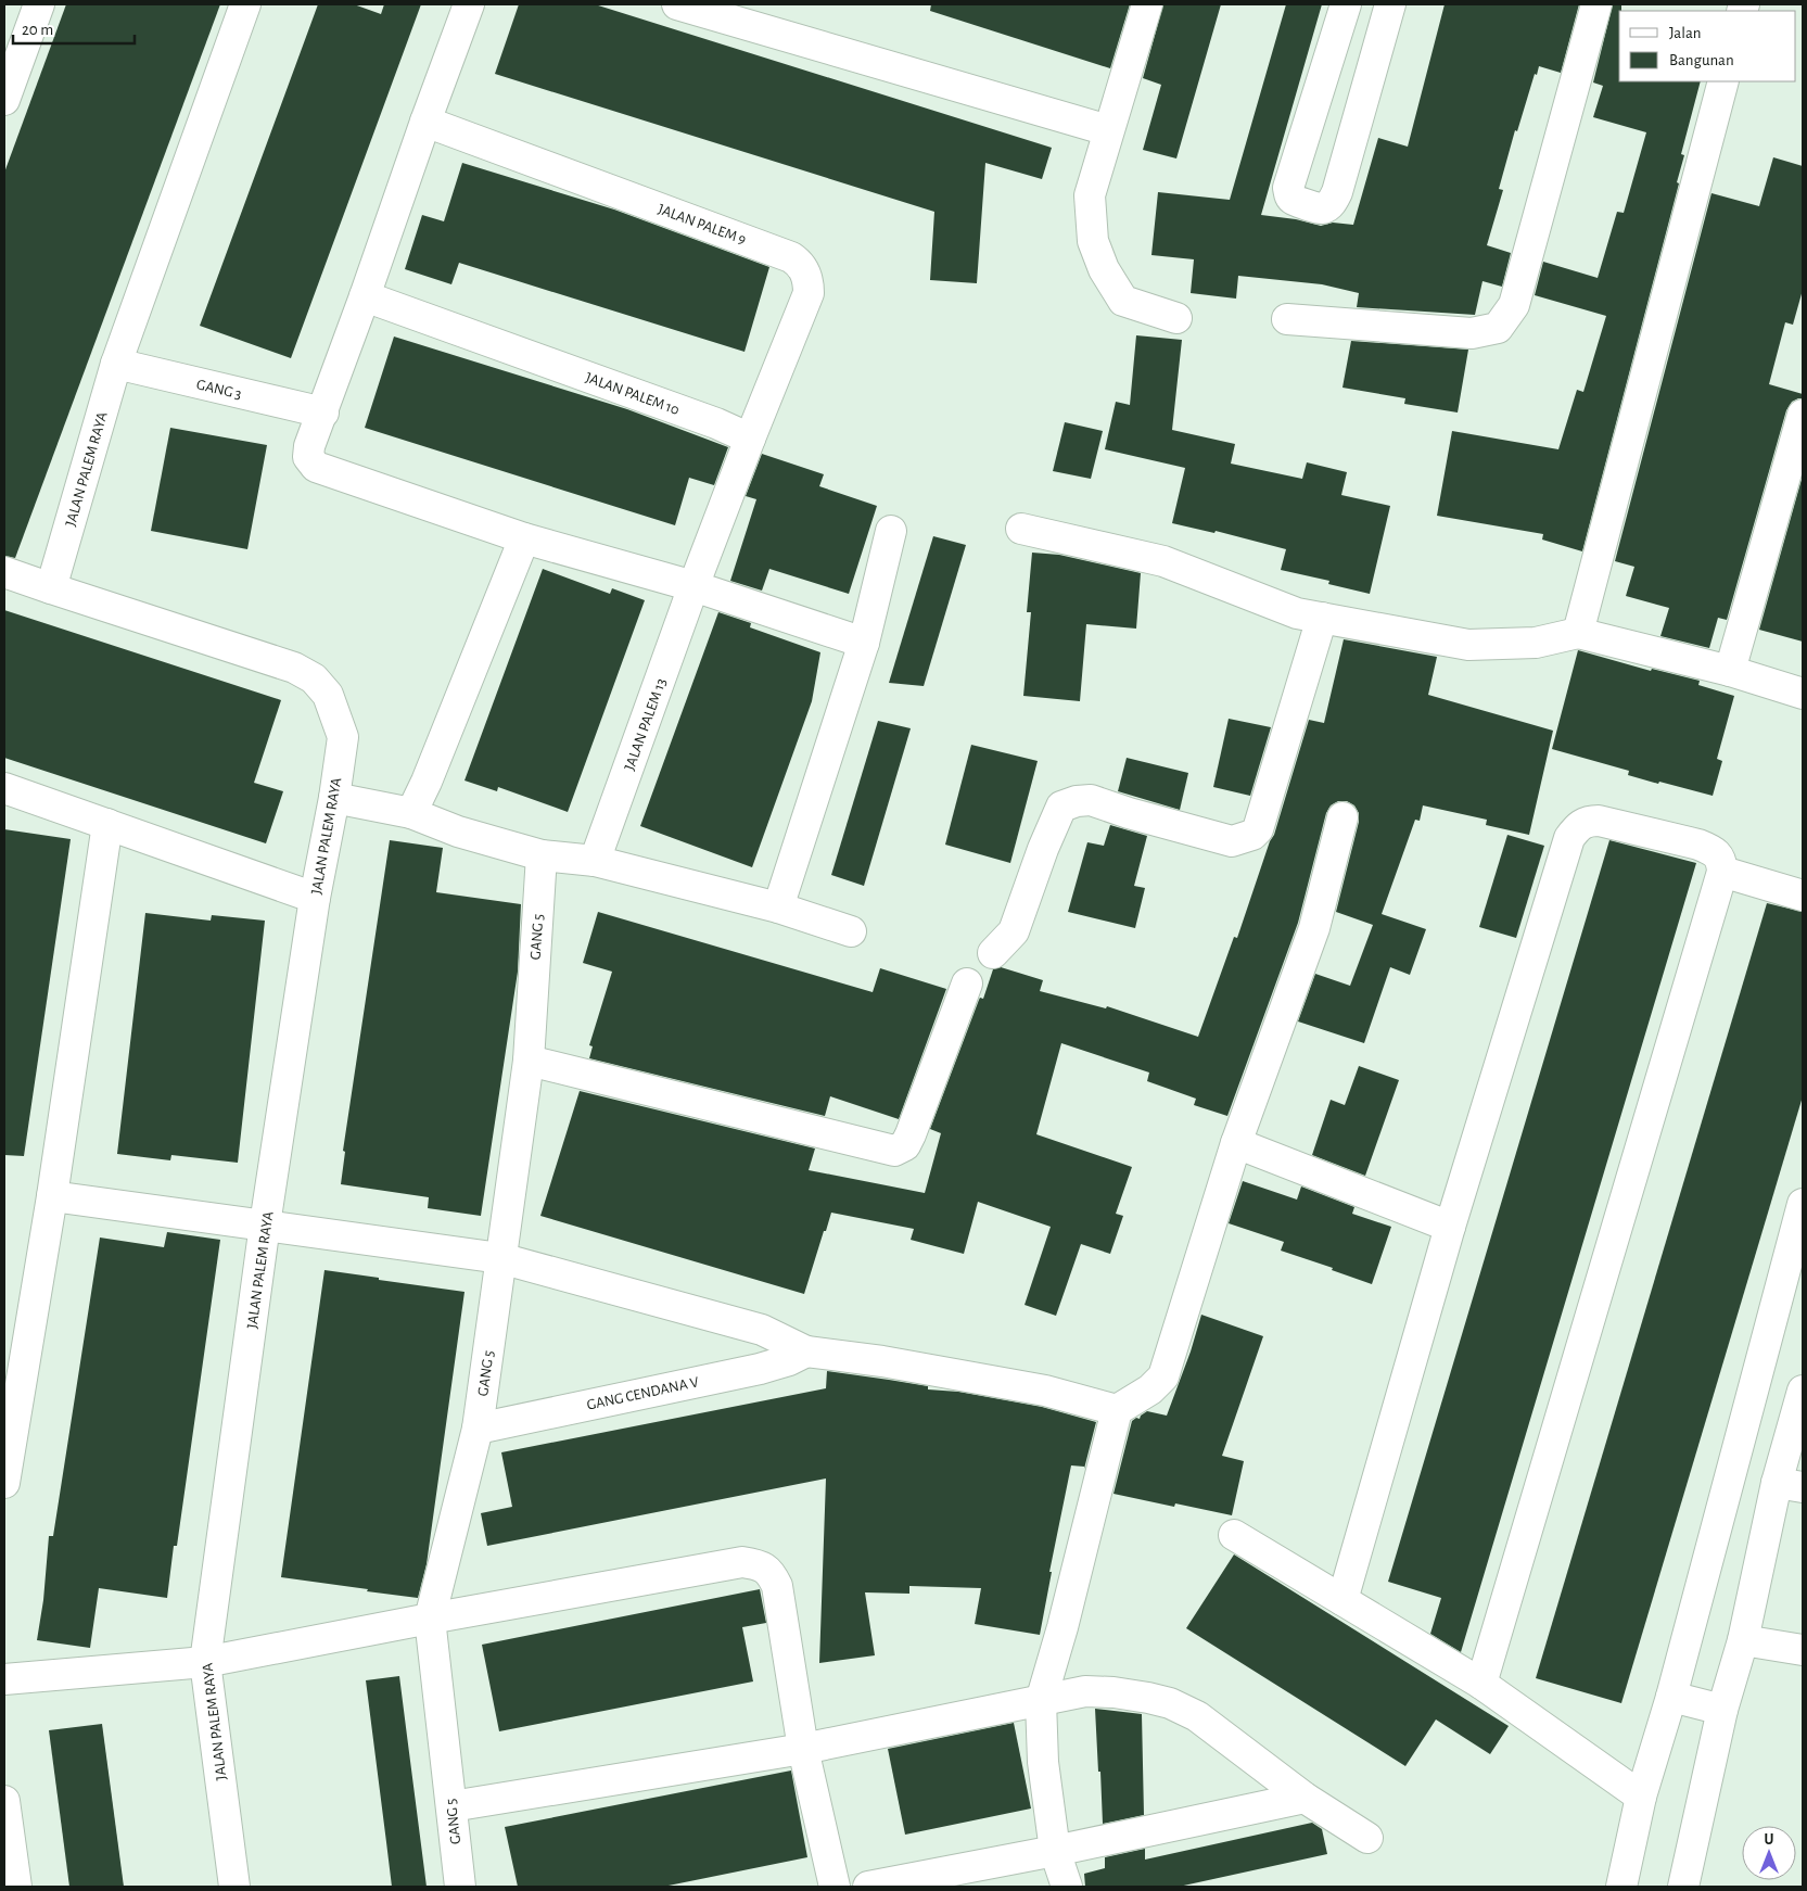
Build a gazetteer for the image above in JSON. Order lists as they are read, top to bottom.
{
  "streets": {
    "street": [
      "JALAN PALEM 9",
      "GANG 3",
      "JALAN PALEM 10",
      "JALAN PALEM RAYA",
      "JALAN PALEM 13",
      "GANG 5",
      "GANG CENDANA V"
    ]
  },
  "crossings": [
    ["JALAN PALEM 9", "JALAN PALEM 10"],
    ["GANG 3", "JALAN PALEM RAYA"],
    ["GANG 5", "GANG CENDANA V"]
  ],
  "legend": ["Jalan", "Bangunan"],
  "scale_bar": "20 m",
  "north": "top"
}
